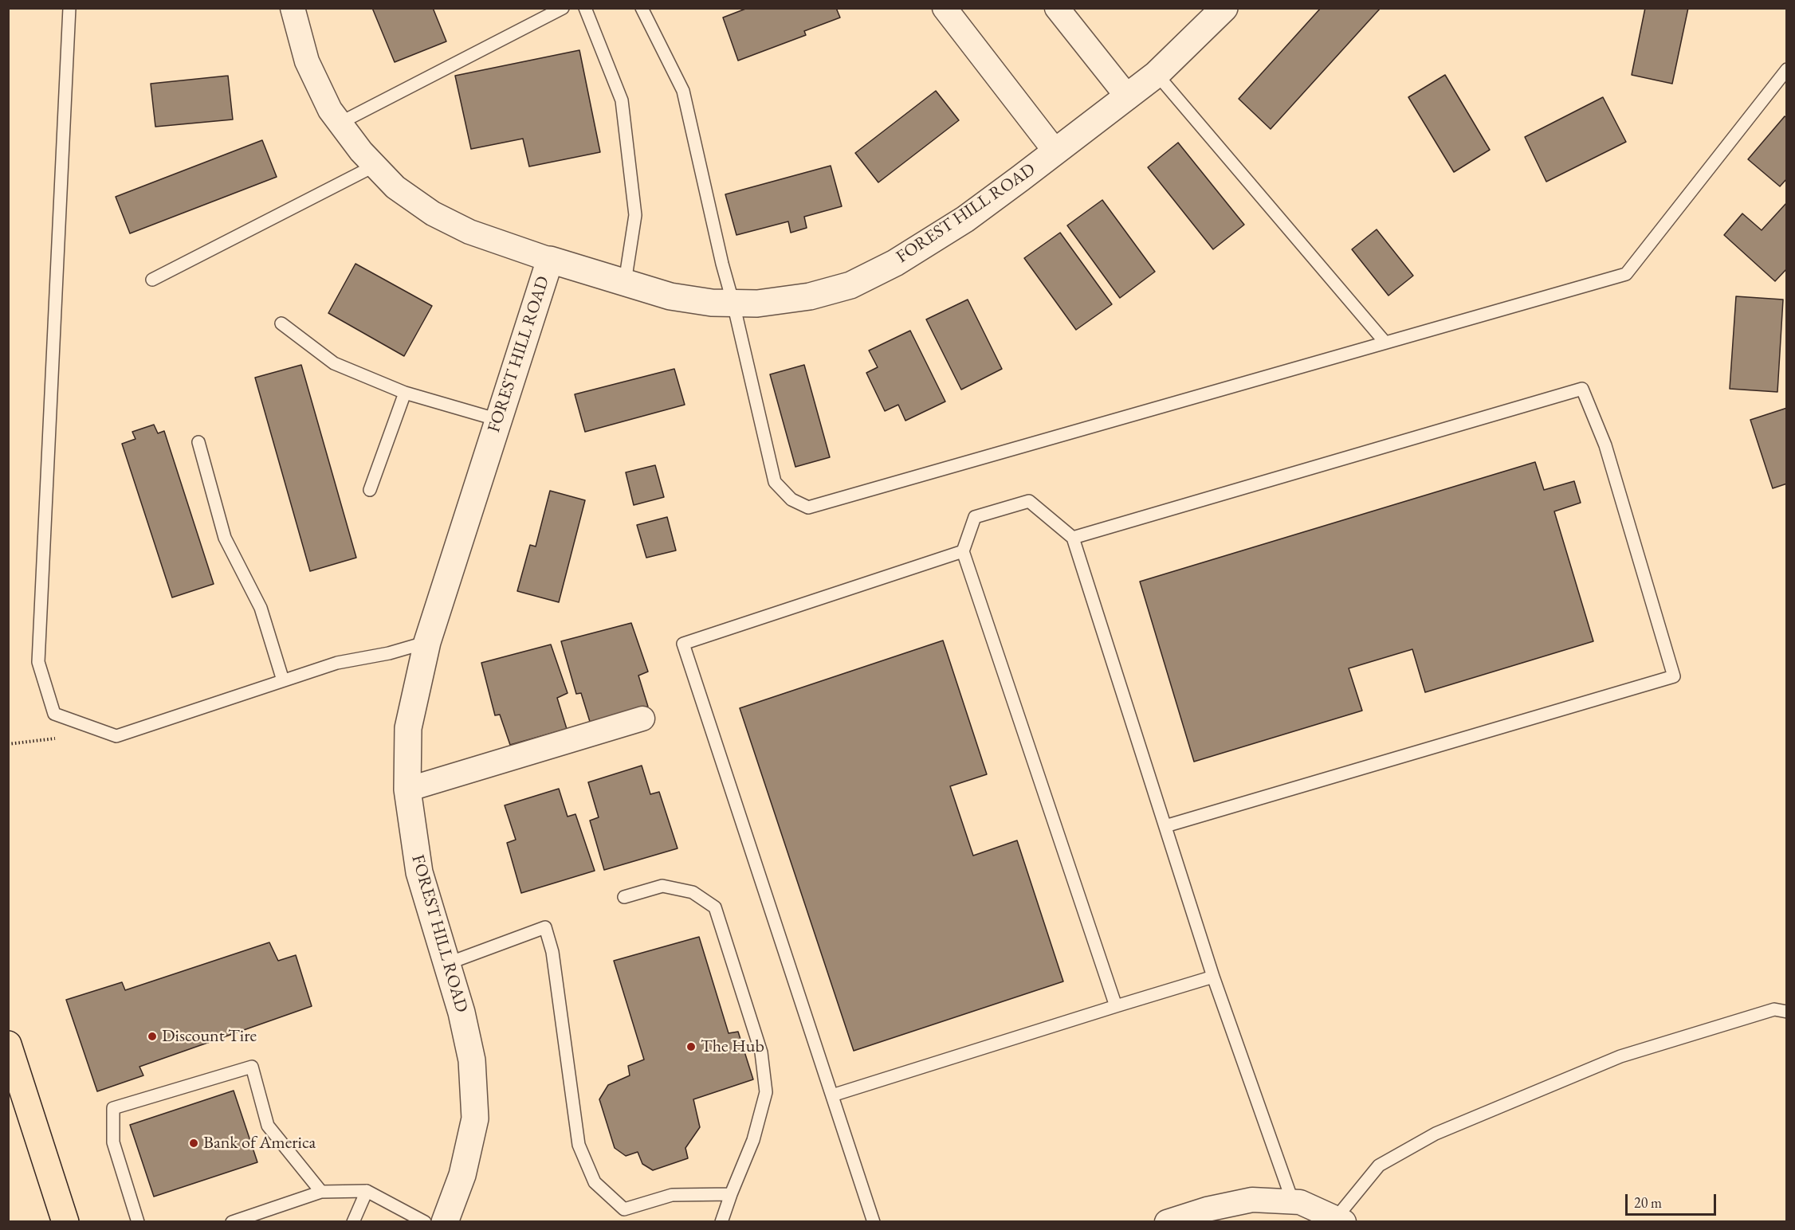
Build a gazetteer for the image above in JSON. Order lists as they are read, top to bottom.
{
  "streets": {
    "street": ["FOREST HILL ROAD"]
  },
  "places": ["Discount Tire", "The Hub", "Bank of America"],
  "scale_bar": "20 m"
}
